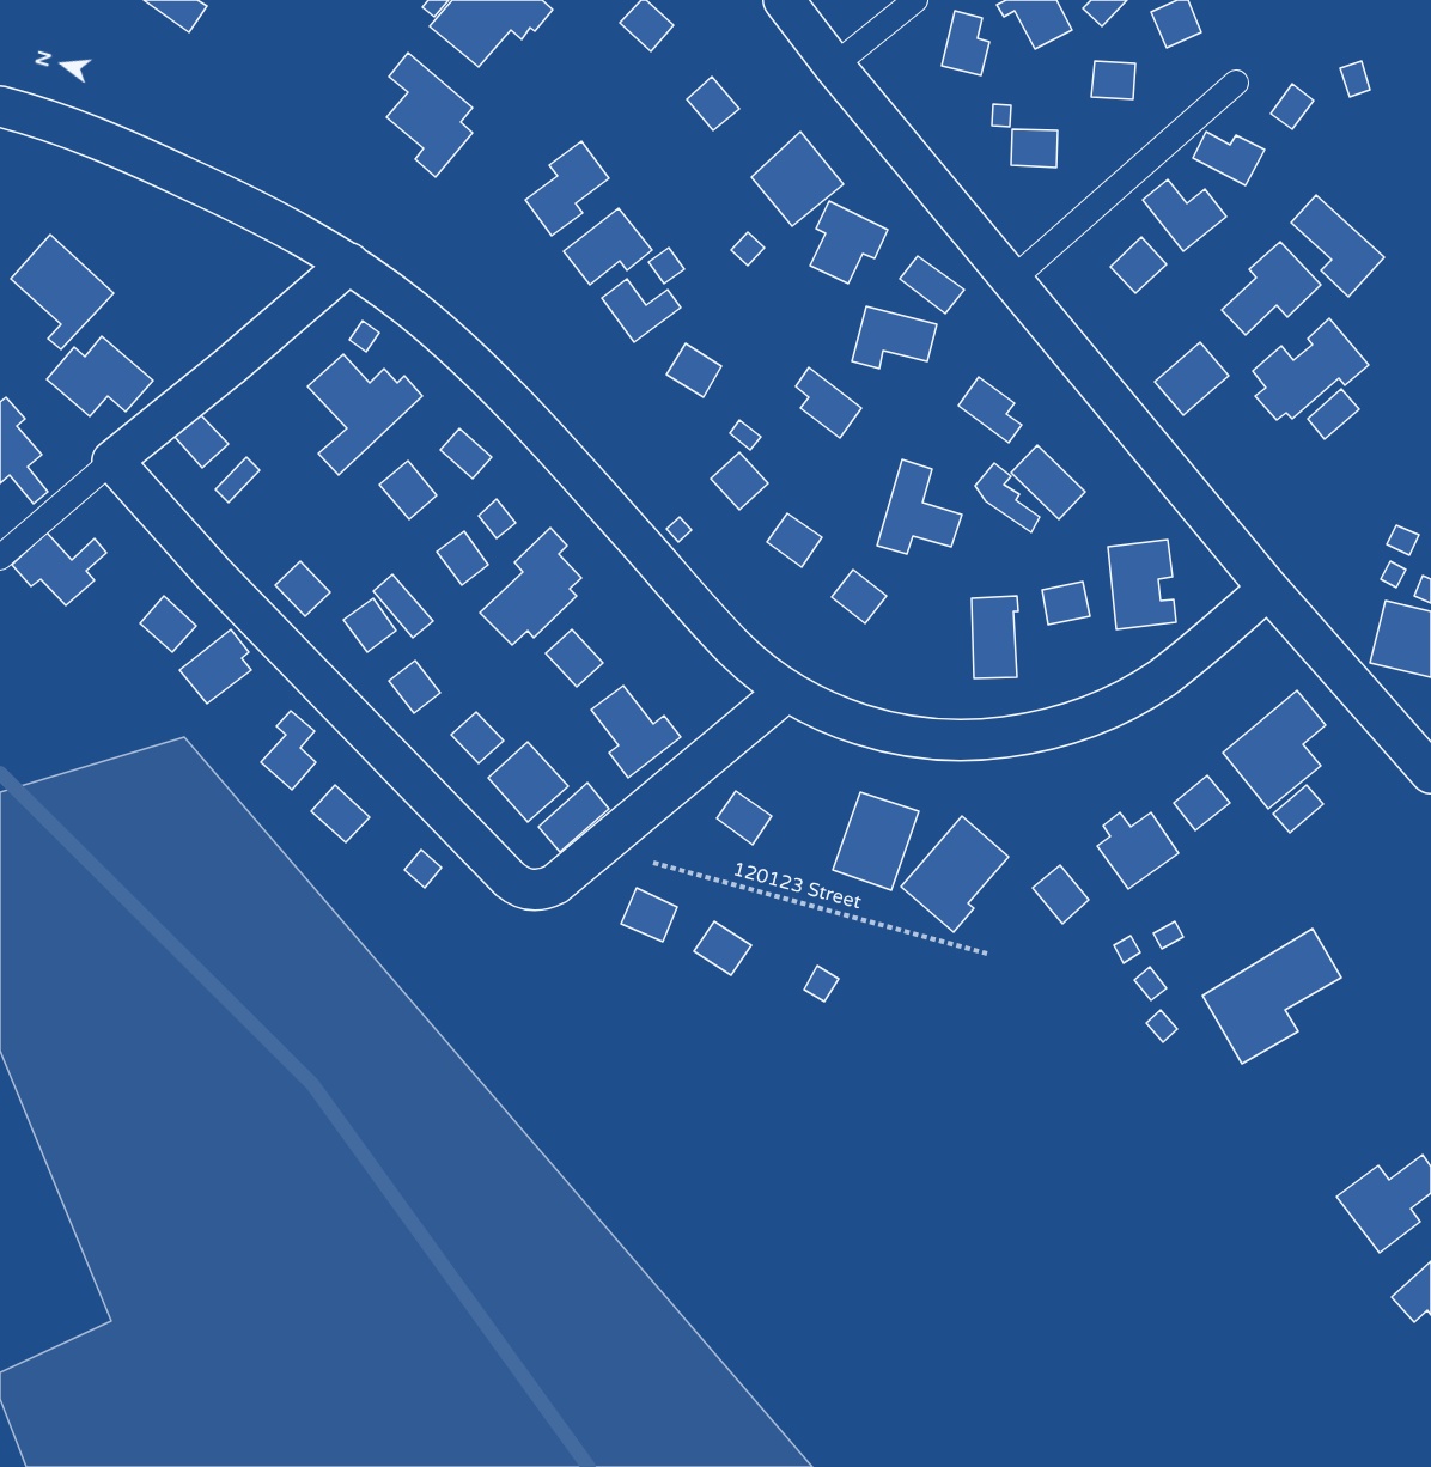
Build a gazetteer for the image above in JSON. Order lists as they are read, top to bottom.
{
  "streets": {
    "path": ["120123 Street"]
  },
  "north": "left"
}
